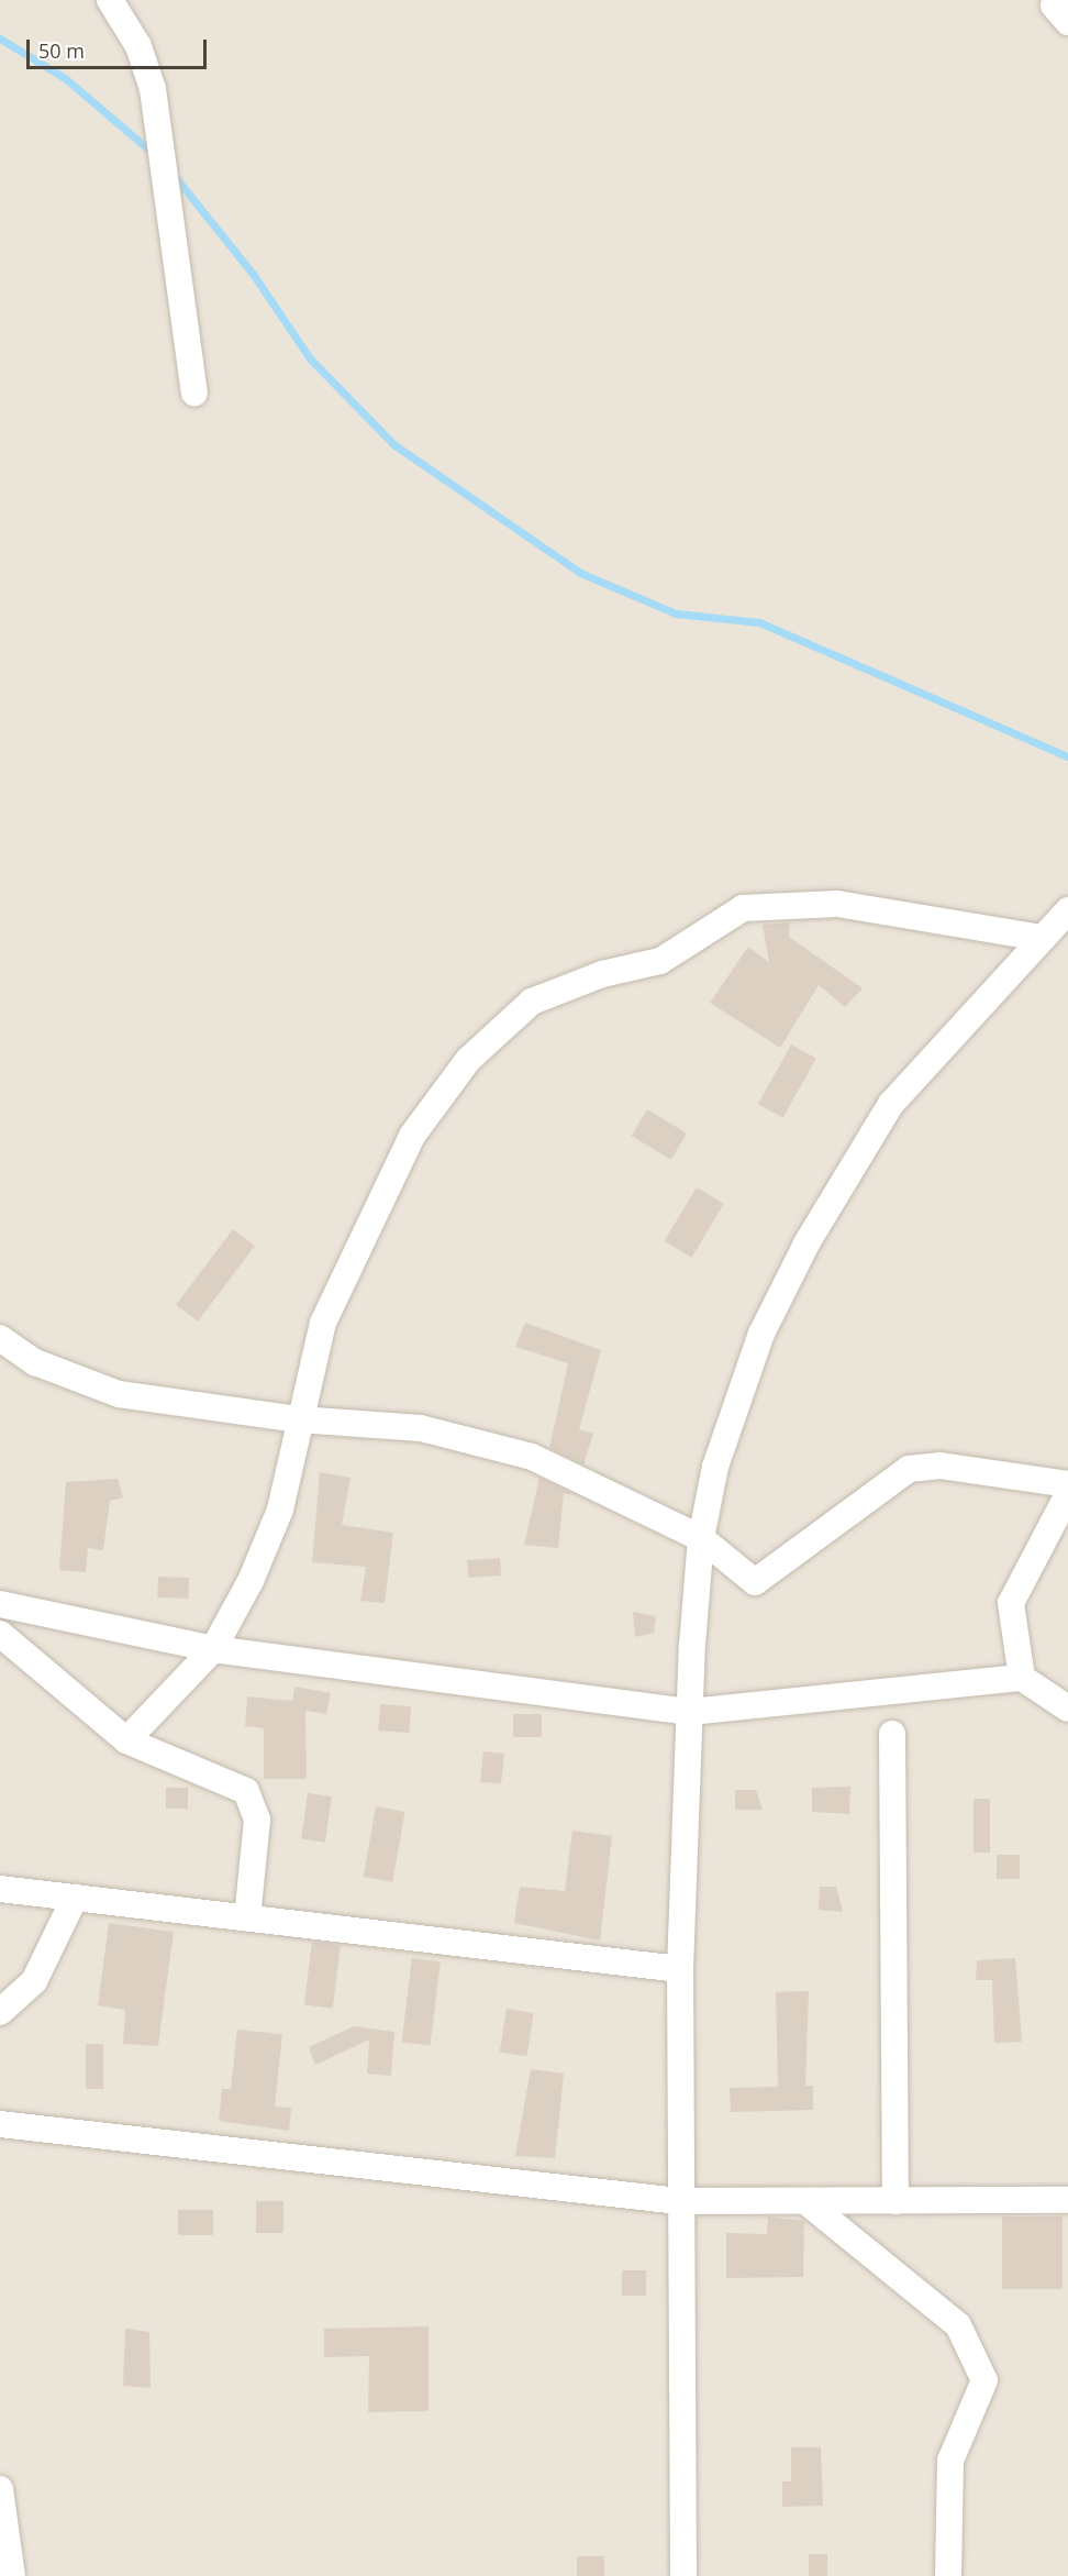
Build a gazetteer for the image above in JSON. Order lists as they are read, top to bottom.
{
  "scale_bar": "50 m"
}
